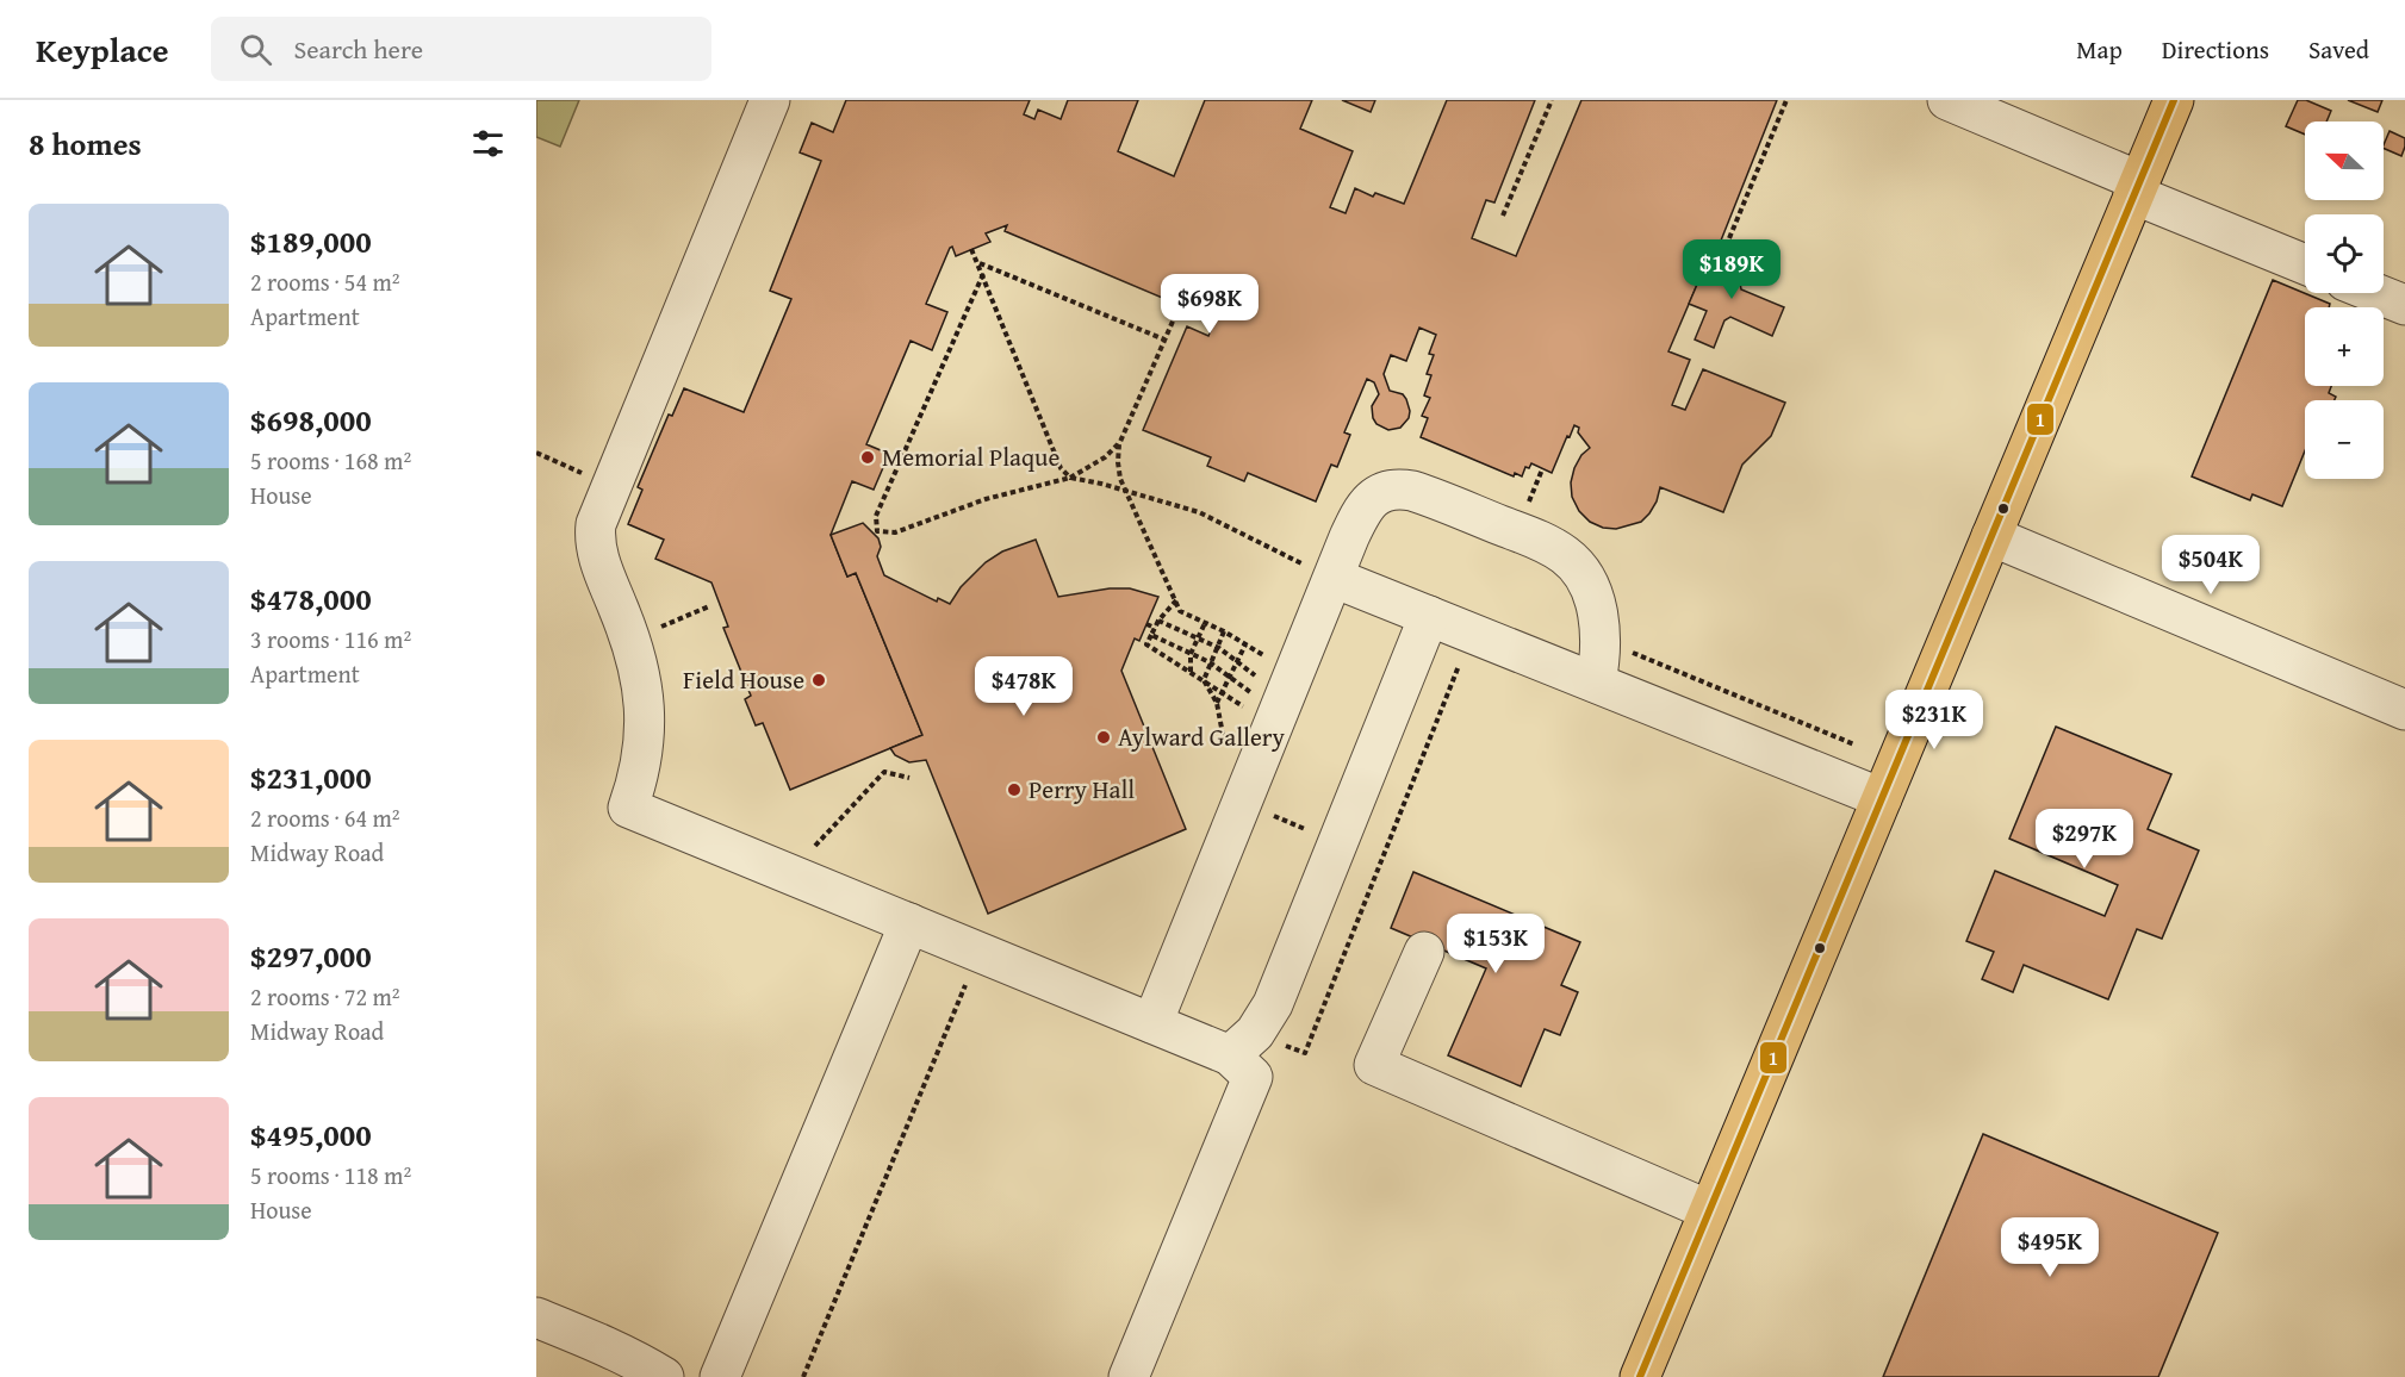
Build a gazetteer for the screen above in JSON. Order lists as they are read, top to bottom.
{
  "places": [
    "Memorial Plaque",
    "Field House",
    "Aylward Gallery",
    "Perry Hall"
  ],
  "lines": ["transit line 1"],
  "north": "left",
  "page": {
    "header": "Keyplace",
    "search": "Search here",
    "nav": ["Map", "Directions", "Saved"],
    "heading": "8 homes",
    "map_buttons": ["+", "−"],
    "list": [
      {
        "name": "$189,000",
        "note": "2 rooms · 54 m² · Apartment"
      },
      {
        "name": "$698,000",
        "note": "5 rooms · 168 m² · House"
      },
      {
        "name": "$478,000",
        "note": "3 rooms · 116 m² · Apartment"
      },
      {
        "name": "$231,000",
        "note": "2 rooms · 64 m² · Midway Road"
      },
      {
        "name": "$297,000",
        "note": "2 rooms · 72 m² · Midway Road"
      },
      {
        "name": "$495,000",
        "note": "5 rooms · 118 m² · House"
      }
    ],
    "price": [
      "$189K",
      "$698K",
      "$504K",
      "$478K",
      "$231K",
      "$297K",
      "$153K",
      "$495K"
    ]
  }
}
